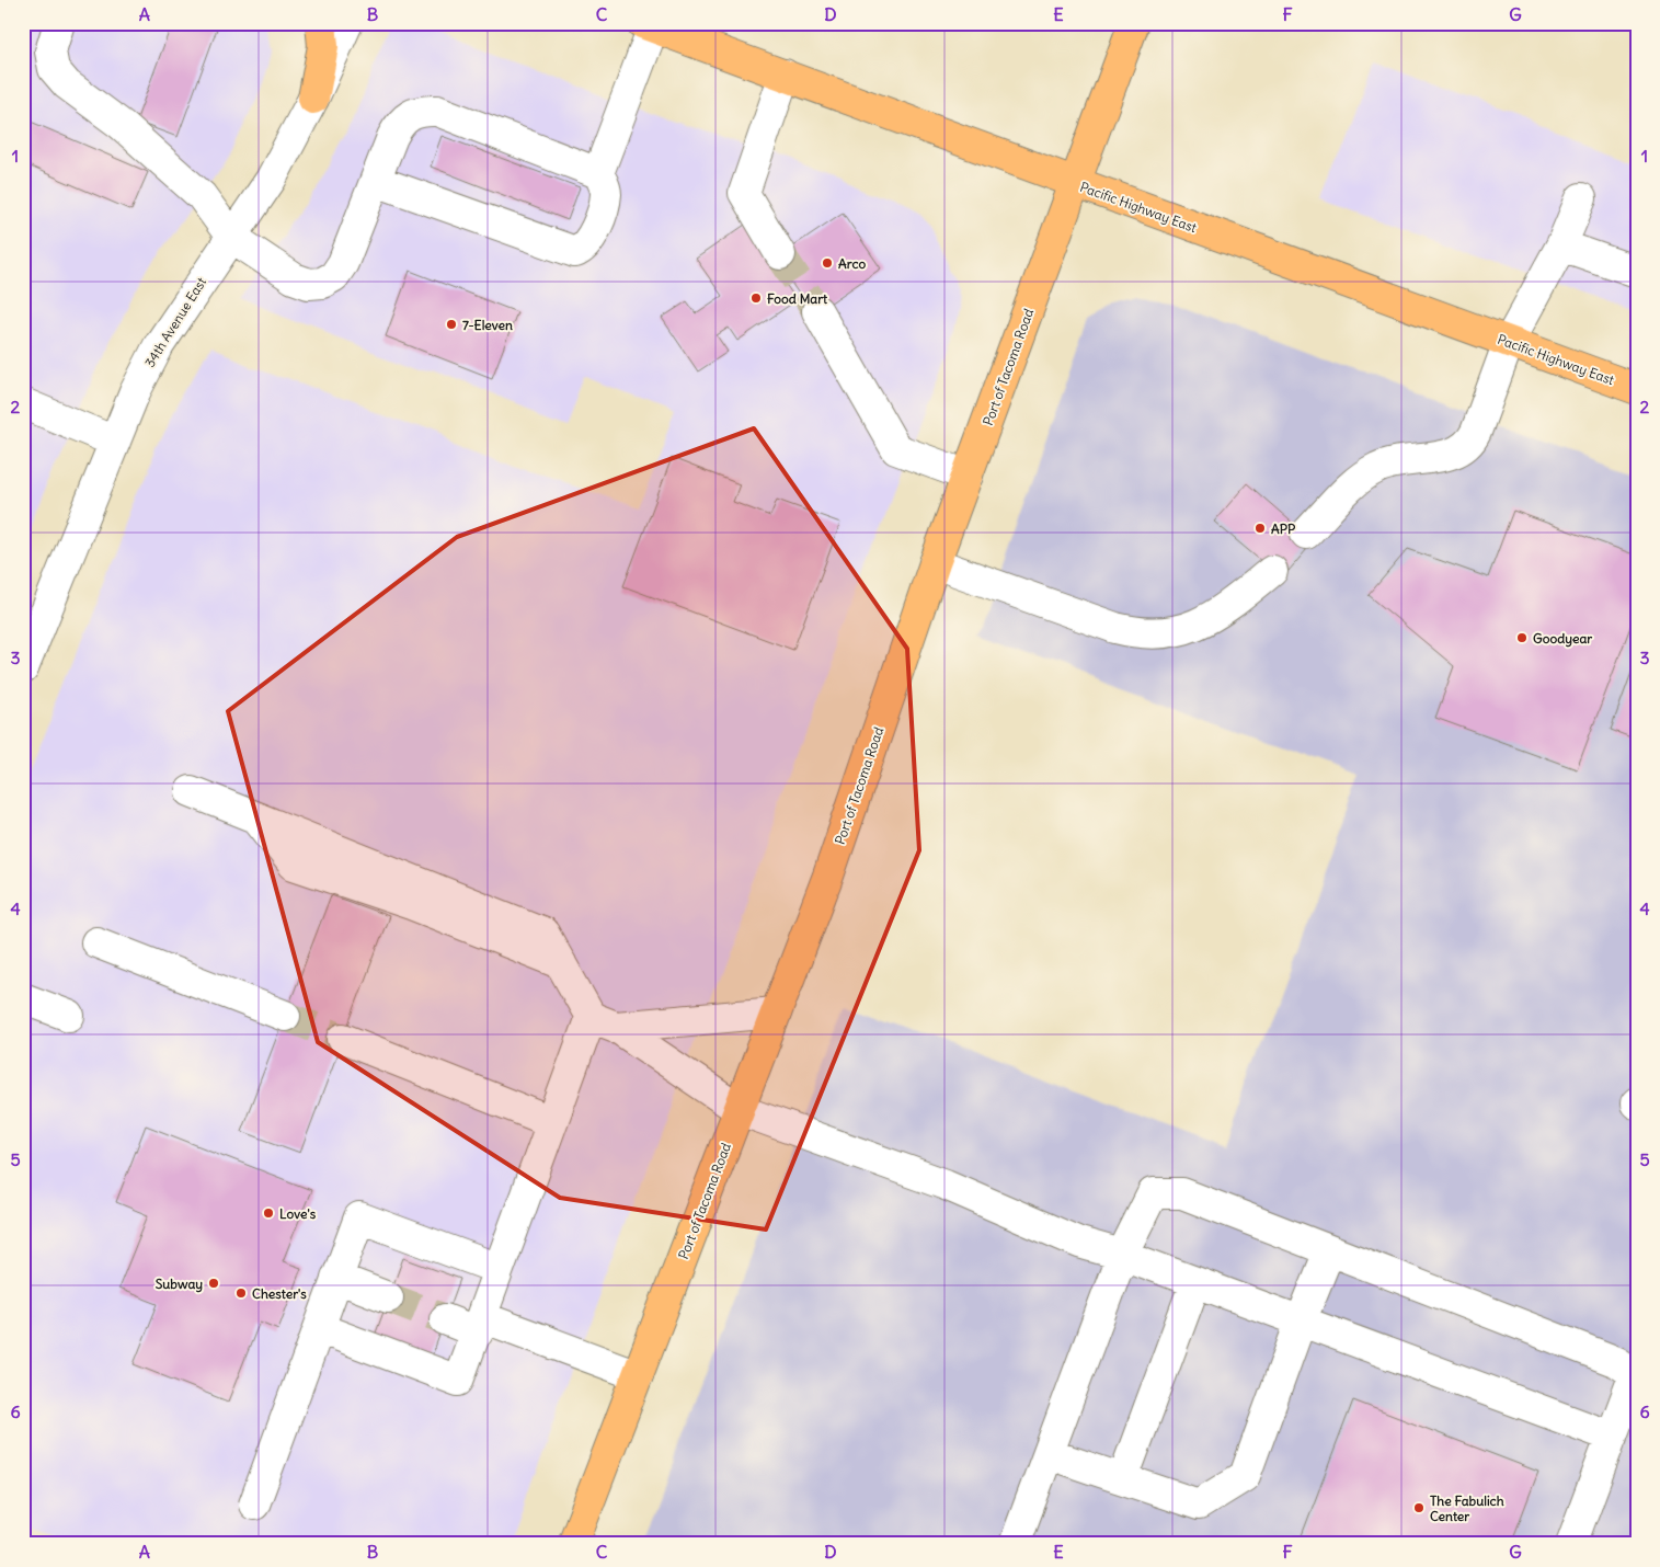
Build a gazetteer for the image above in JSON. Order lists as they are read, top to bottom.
{
  "streets": {
    "main road": ["Pacific Highway East", "Port of Tacoma Road"],
    "street": ["34th Avenue East"]
  },
  "crossings": [
    ["Pacific Highway East", "Port of Tacoma Road"]
  ],
  "places": [
    "Arco",
    "Food Mart",
    "7-Eleven",
    "APP",
    "Goodyear",
    "Love's",
    "Subway",
    "Chester's",
    "The Fabulich Center"
  ],
  "grid": {
    "columns": [
      "A",
      "B",
      "C",
      "D",
      "E",
      "F",
      "G"
    ],
    "rows": [
      "1",
      "2",
      "3",
      "4",
      "5",
      "6"
    ]
  }
}
